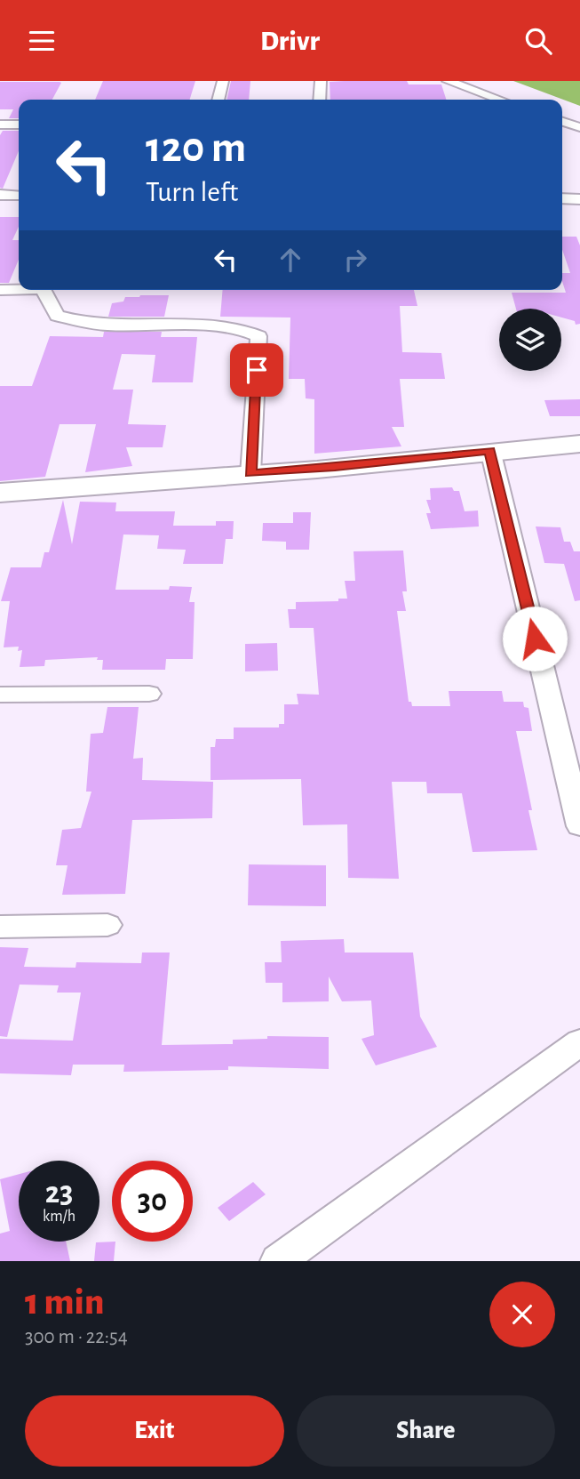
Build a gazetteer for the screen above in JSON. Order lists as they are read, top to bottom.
{
  "page": {
    "header": "Drivr",
    "turn": ["120 m", "Turn left"],
    "speed": "23 km/h",
    "limit": "30",
    "heading": ["1 min", "300 m · 22:54"],
    "buttons": ["Exit", "Share"]
  }
}
